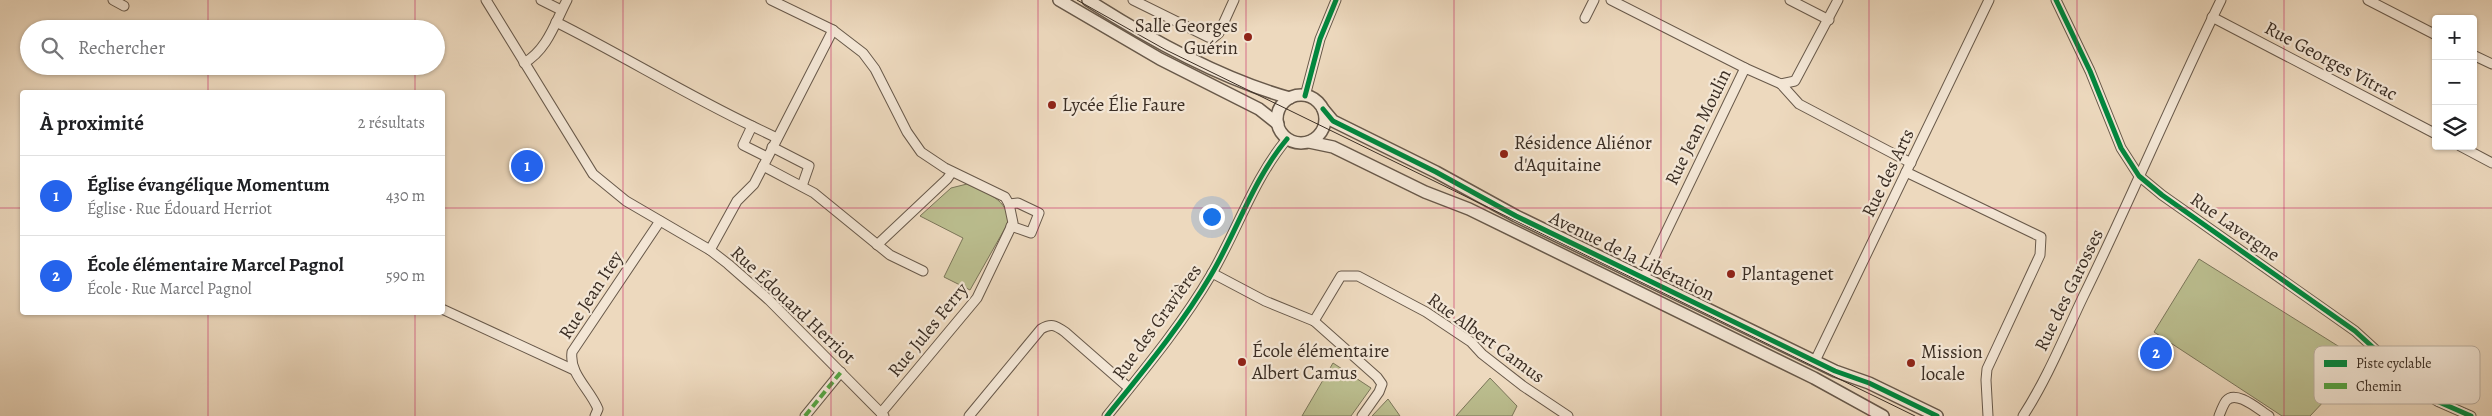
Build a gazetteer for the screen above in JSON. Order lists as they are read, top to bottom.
{
  "streets": {
    "street": [
      "Rue Georges Vitrac",
      "Rue Jean Moulin",
      "Rue des Arts",
      "Rue Lavergne",
      "Avenue de la Libération",
      "Rue des Garosses",
      "Rue Jean Itey",
      "Rue Édouard Herriot",
      "Rue des Gravières",
      "Rue Jules Ferry",
      "Rue Albert Camus"
    ]
  },
  "crossings": [
    ["Rue Georges Vitrac", "Rue des Garosses"],
    ["Rue Jean Moulin", "Avenue de la Libération"],
    ["Rue des Arts", "Avenue de la Libération"],
    ["Rue Lavergne", "Rue des Garosses"],
    ["Avenue de la Libération", "Rue des Gravières"],
    ["Rue Jean Itey", "Rue Édouard Herriot"],
    ["Rue Édouard Herriot", "Rue Jules Ferry"]
  ],
  "places": [
    "Salle Georges Guérin",
    "Lycée Élie Faure",
    "Résidence Aliénor d'Aquitaine",
    "Plantagenet",
    "École élémentaire Albert Camus",
    "Mission locale"
  ],
  "legend": ["Piste cyclable", "Chemin"],
  "page": {
    "map_buttons": ["+", "−"],
    "search": "Rechercher",
    "heading": ["À proximité", "2 résultats"],
    "pins": ["1", "2"],
    "list": [
      {
        "mark": "1",
        "name": "Église évangélique Momentum",
        "note": "Église · Rue Édouard Herriot",
        "value": "430 m"
      },
      {
        "mark": "2",
        "name": "École élémentaire Marcel Pagnol",
        "note": "École · Rue Marcel Pagnol",
        "value": "590 m"
      }
    ]
  }
}
